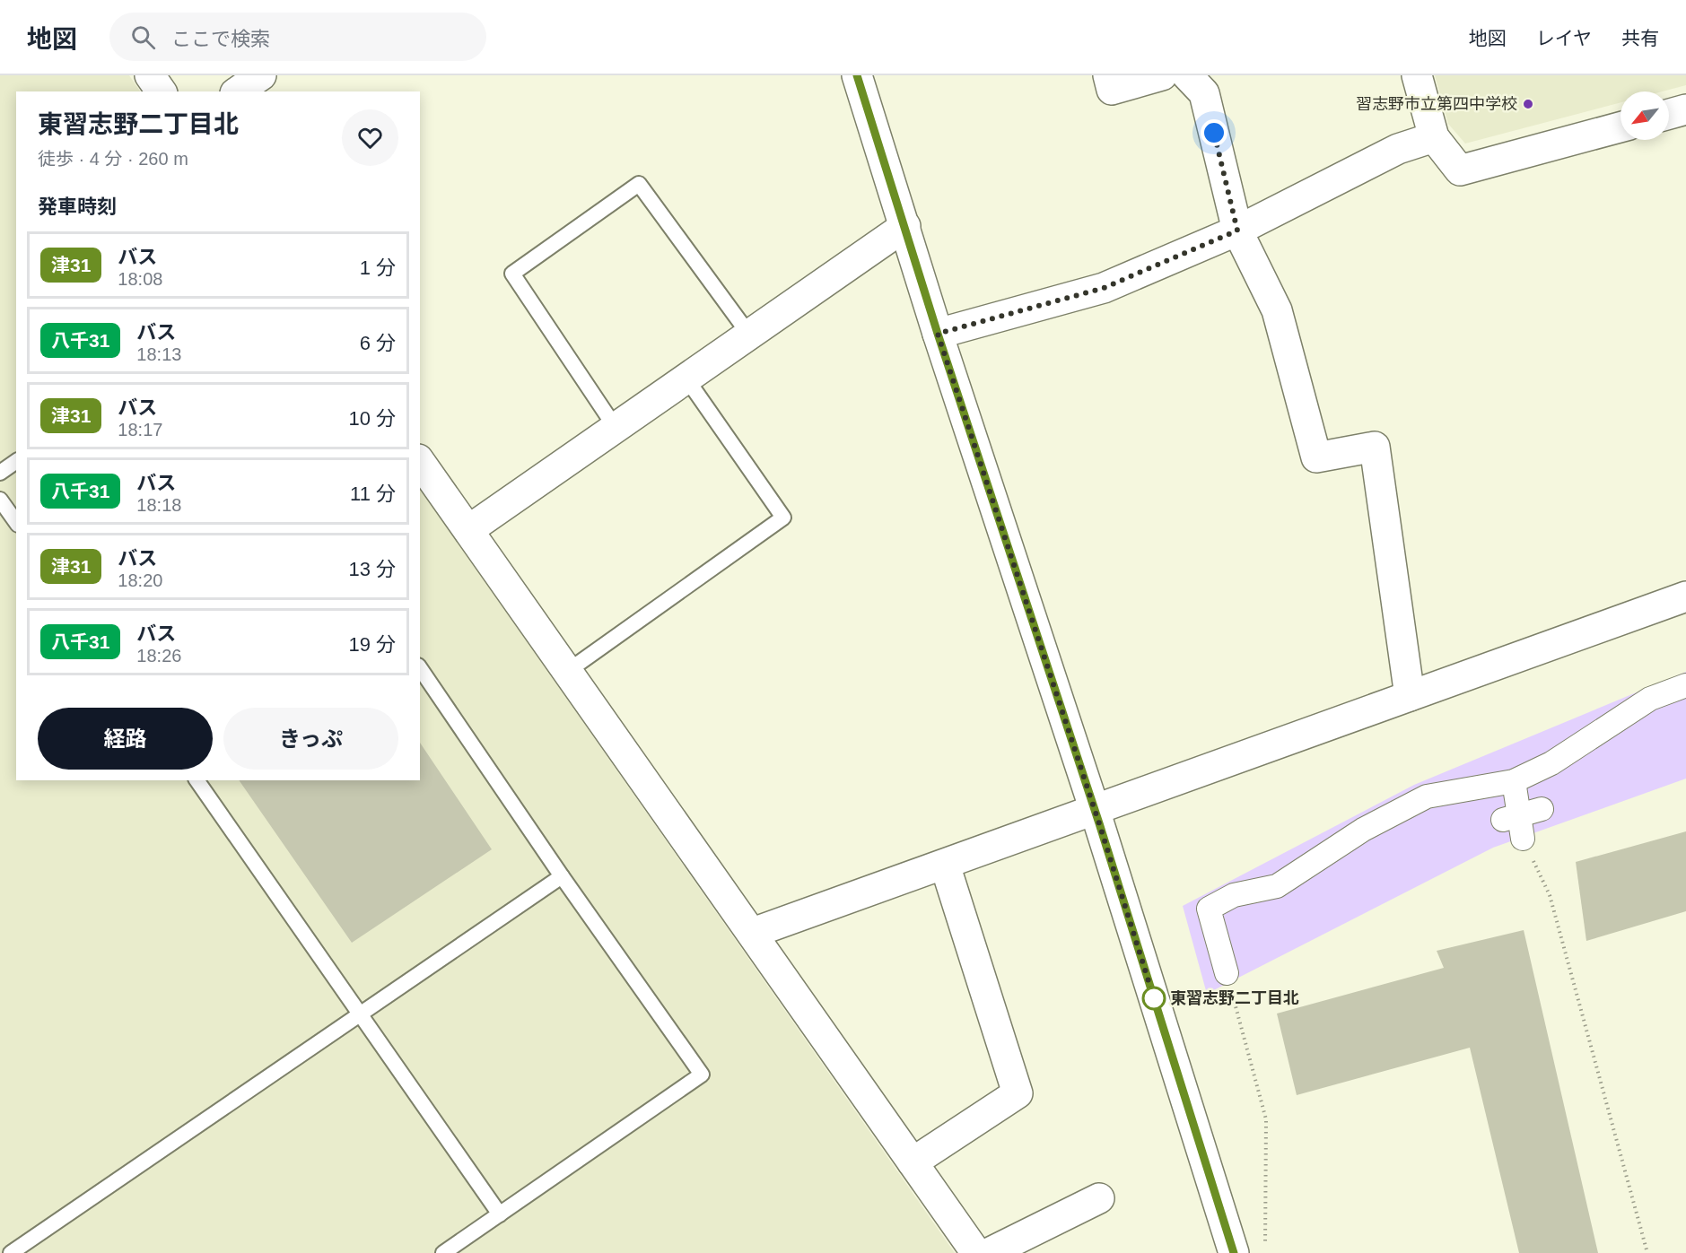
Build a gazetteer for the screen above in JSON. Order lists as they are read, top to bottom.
{
  "places": ["習志野市立第四中学校", "東習志野二丁目北"],
  "lines": ["bus line 津31"],
  "north": "bottom left",
  "page": {
    "header": "地図",
    "search": "ここで検索",
    "nav": ["地図", "レイヤ", "共有"],
    "heading": [
      ["東習志野二丁目北", "徒歩 · 4 分 · 260 m"],
      "発車時刻"
    ],
    "list": [
      {
        "mark": "津31",
        "name": "バス",
        "note": "18:08",
        "value": "1 分"
      },
      {
        "mark": "八千31",
        "name": "バス",
        "note": "18:13",
        "value": "6 分"
      },
      {
        "mark": "津31",
        "name": "バス",
        "note": "18:17",
        "value": "10 分"
      },
      {
        "mark": "八千31",
        "name": "バス",
        "note": "18:18",
        "value": "11 分"
      },
      {
        "mark": "津31",
        "name": "バス",
        "note": "18:20",
        "value": "13 分"
      },
      {
        "mark": "八千31",
        "name": "バス",
        "note": "18:26",
        "value": "19 分"
      }
    ],
    "buttons": ["経路", "きっぷ"]
  }
}
